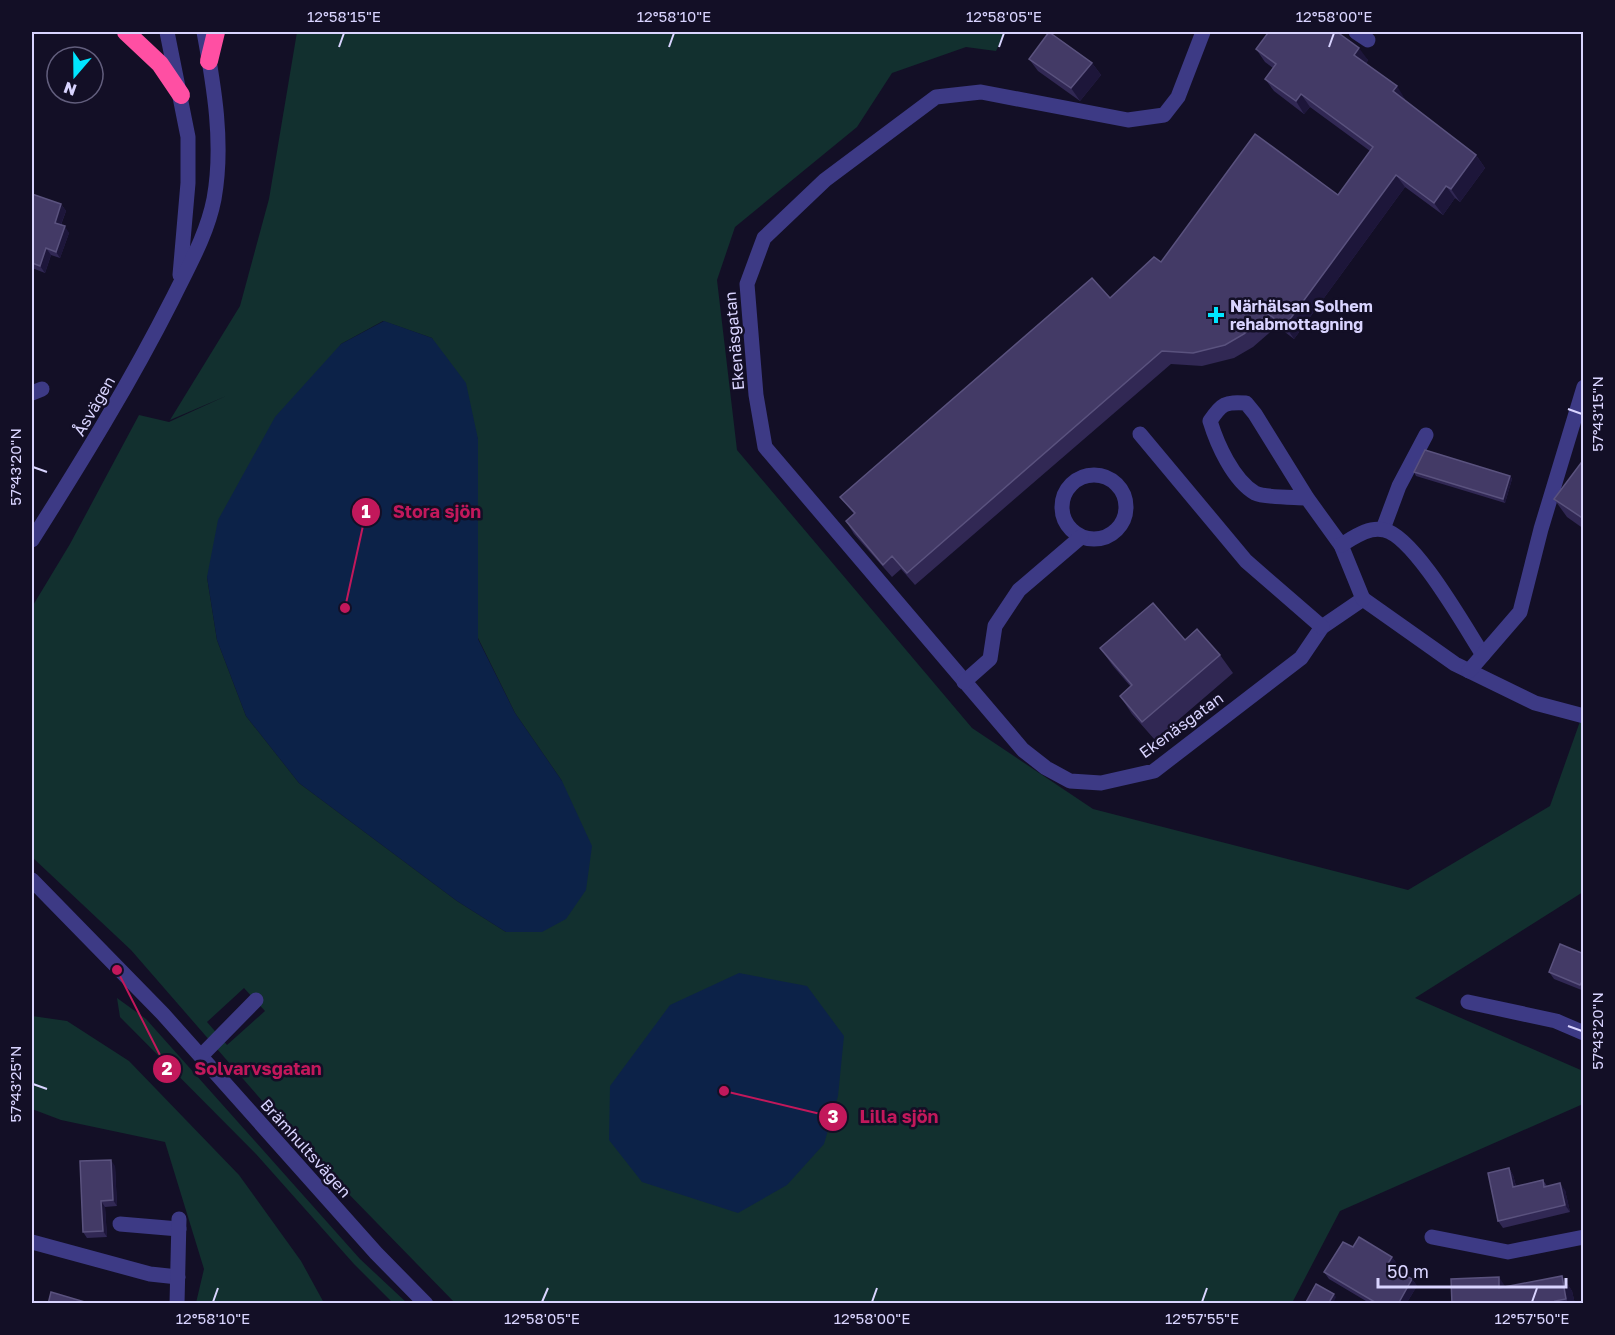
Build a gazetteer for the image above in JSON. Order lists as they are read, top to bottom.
{
  "streets": {
    "street": ["Ekenäsgatan", "Åsvägen", "Brämhultsvägen"]
  },
  "places": {
    "health": ["Närhälsan Solhem rehabmottagning"],
    "other": ["Stora sjön", "Solvarvsgatan", "Lilla sjön"]
  },
  "scale_bar": "50 m",
  "north": "bottom",
  "coordinates": [
    "12°58'15\"E",
    "12°58'10\"E",
    "12°58'05\"E",
    "12°58'00\"E",
    "57°43'15\"N",
    "57°43'20\"N",
    "57°43'25\"N",
    "12°57'55\"E",
    "12°57'50\"E"
  ]
}
